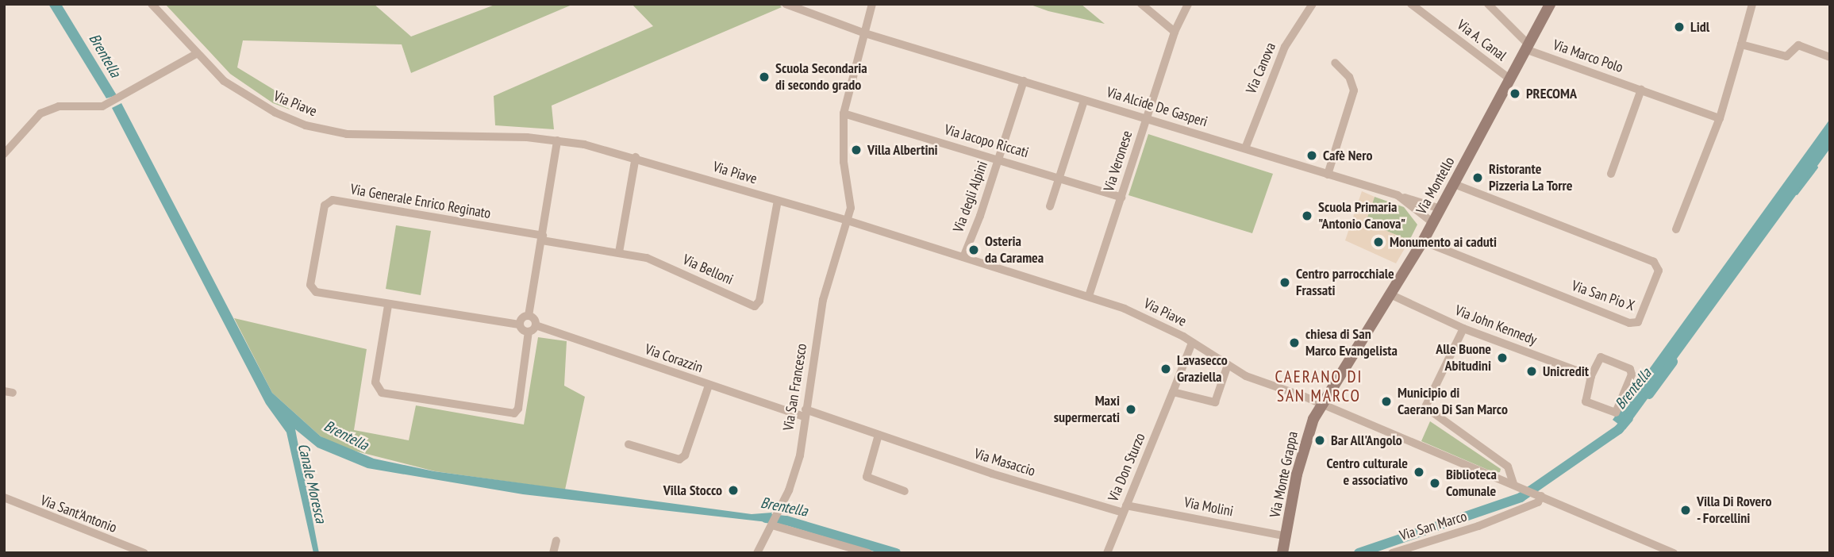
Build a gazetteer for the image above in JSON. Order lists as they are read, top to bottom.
{
  "streets": {
    "main road": ["Via Montello", "Via Monte Grappa"],
    "street": [
      "Via A. Canal",
      "Via Marco Polo",
      "Via Canova",
      "Via Piave",
      "Via Alcide De Gasperi",
      "Via Jacopo Riccati",
      "Via Veronese",
      "Via degli Alpini",
      "Via Generale Enrico Reginato",
      "Via Belloni",
      "Via San Pio X",
      "Via John Kennedy",
      "Via Corazzin",
      "Via San Francesco",
      "Via Masaccio",
      "Via Don Sturzo",
      "Via Molini",
      "Via Sant'Antonio",
      "Via San Marco"
    ]
  },
  "crossings": [
    ["Via A. Canal", "Via Montello"],
    ["Via Marco Polo", "Via Montello"],
    ["Via Canova", "Via Alcide De Gasperi"],
    ["Via Piave", "Via Veronese"],
    ["Via Piave", "Via Montello"],
    ["Via Piave", "Via degli Alpini"],
    ["Via Piave", "Via Belloni"],
    ["Via Piave", "Via San Francesco"],
    ["Via Piave", "Via Don Sturzo"],
    ["Via Piave", "Via Monte Grappa"],
    ["Via Piave", "Via San Marco"],
    ["Via Alcide De Gasperi", "Via Veronese"],
    ["Via Alcide De Gasperi", "Via Montello"],
    ["Via Alcide De Gasperi", "Via degli Alpini"],
    ["Via Alcide De Gasperi", "Via San Francesco"],
    ["Via Jacopo Riccati", "Via Veronese"],
    ["Via Jacopo Riccati", "Via degli Alpini"],
    ["Via Jacopo Riccati", "Via San Francesco"],
    ["Via Montello", "Via San Pio X"],
    ["Via Montello", "Via John Kennedy"],
    ["Via Montello", "Via Monte Grappa"],
    ["Via Generale Enrico Reginato", "Via Belloni"],
    ["Via Generale Enrico Reginato", "Via Corazzin"],
    ["Via Corazzin", "Via San Francesco"],
    ["Via Corazzin", "Via Masaccio"],
    ["Via San Francesco", "Via Masaccio"],
    ["Via Masaccio", "Via Don Sturzo"],
    ["Via Masaccio", "Via Molini"],
    ["Via Don Sturzo", "Via Molini"],
    ["Via Monte Grappa", "Via Molini"]
  ],
  "districts": ["CAERANO DI SAN MARCO"],
  "water": ["Brentella", "Canale Moresca"],
  "places": [
    "Lidl",
    "Scuola Secondaria di secondo grado",
    "PRECOMA",
    "Villa Albertini",
    "Cafè Nero",
    "Ristorante Pizzeria La Torre",
    "Scuola Primaria \"Antonio Canova\"",
    "Monumento ai caduti",
    "Osteria da Caramea",
    "Centro parrocchiale Frassati",
    "chiesa di San Marco Evangelista",
    "Alle Buone Abitudini",
    "Lavasecco Graziella",
    "Unicredit",
    "Municipio di Caerano Di San Marco",
    "Maxi supermercati",
    "Bar All'Angolo",
    "Centro culturale e associativo",
    "Biblioteca Comunale",
    "Villa Stocco",
    "Villa Di Rovero - Forcellini"
  ]
}
